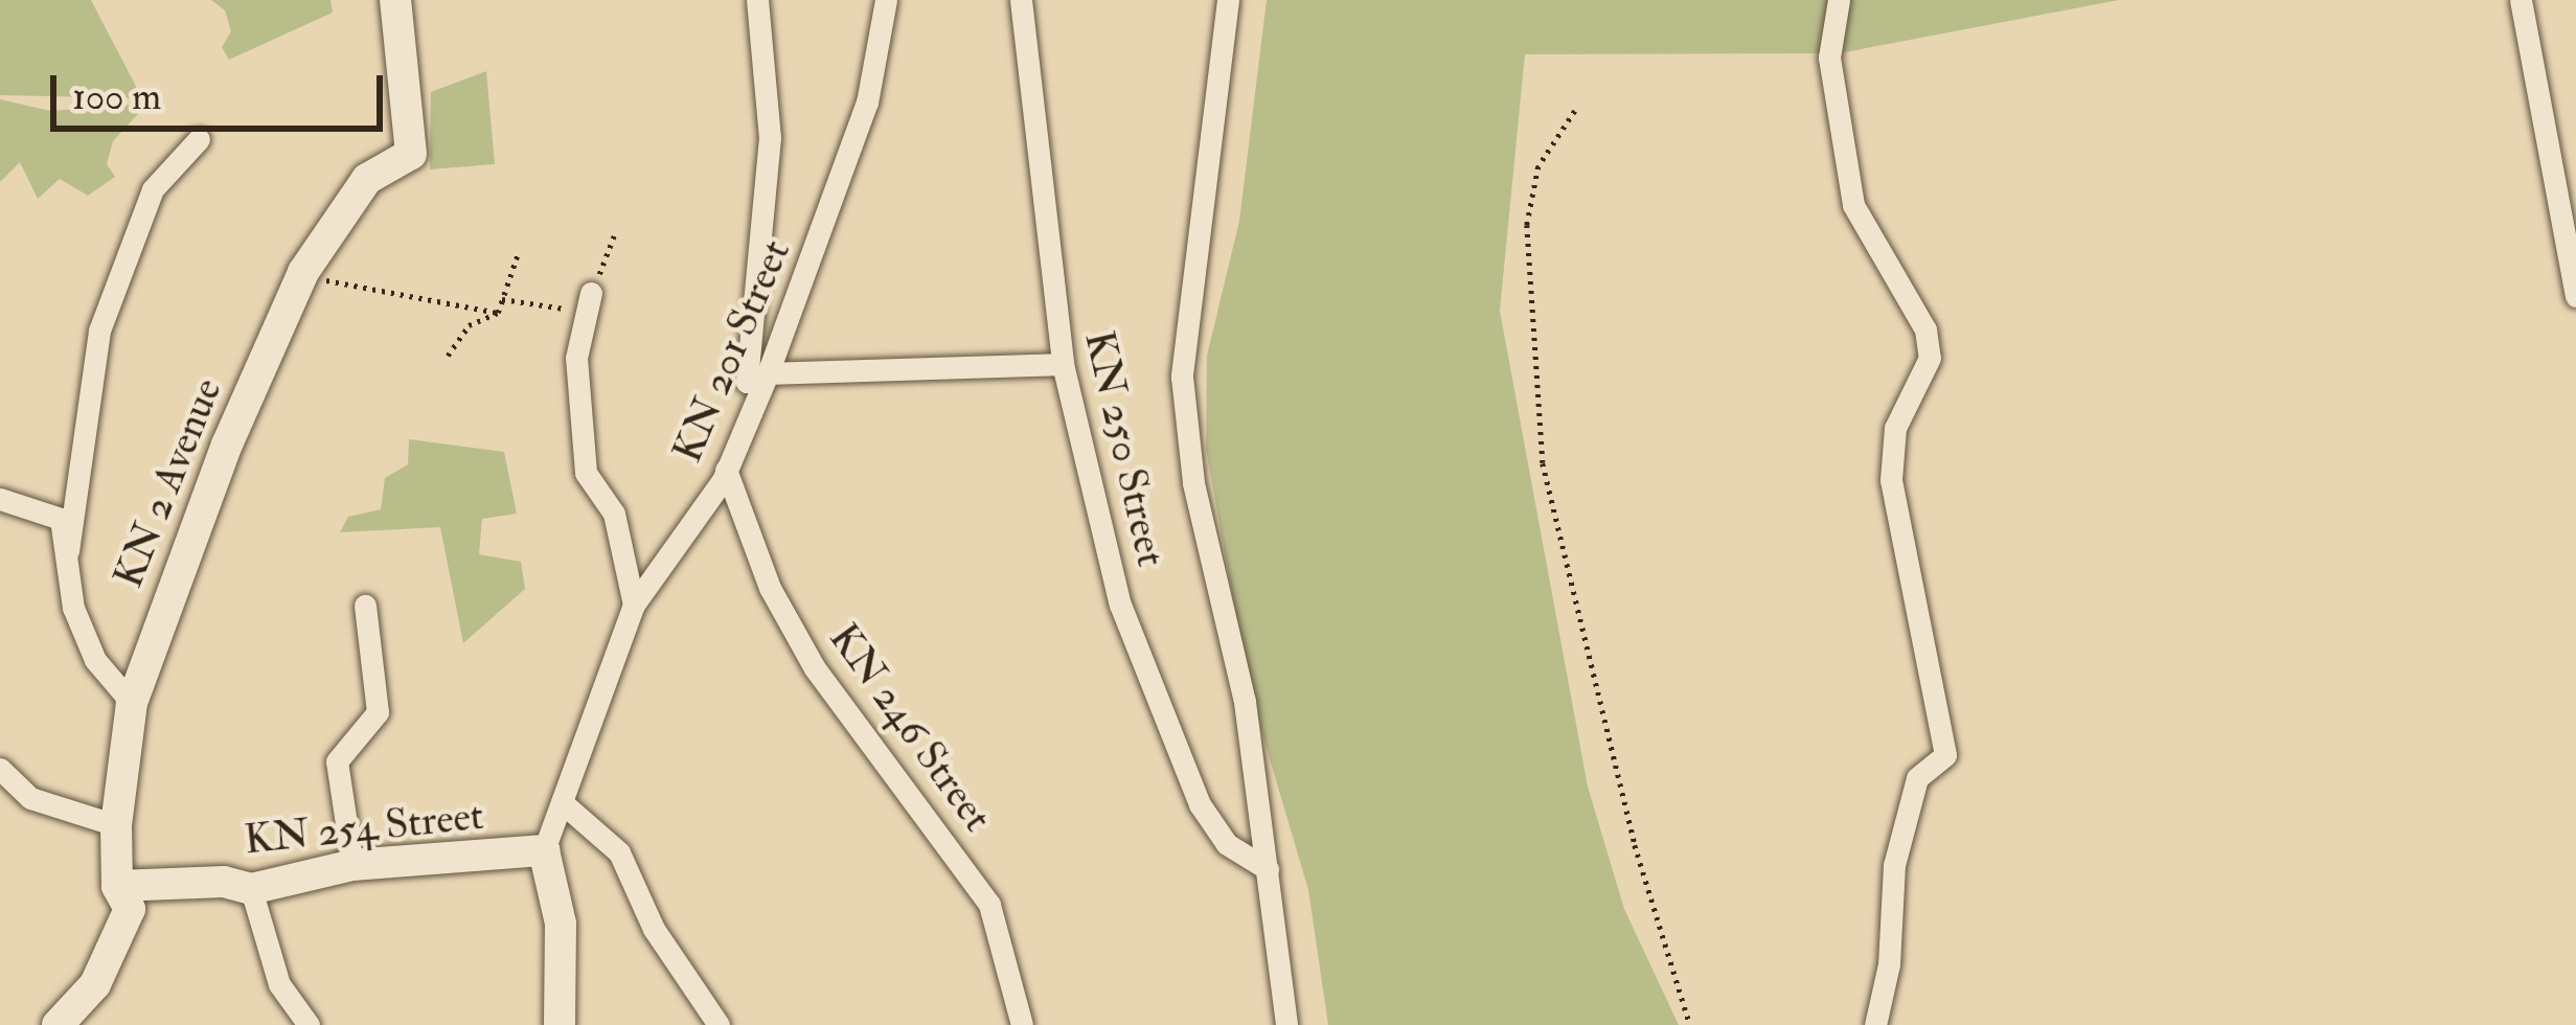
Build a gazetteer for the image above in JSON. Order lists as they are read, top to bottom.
{
  "streets": {
    "main road": ["KN 2 Avenue", "KN 254 Street"],
    "street": ["KN 201 Street", "KN 250 Street", "KN 246 Street"]
  },
  "crossings": [
    ["KN 201 Street", "KN 246 Street"],
    ["KN 201 Street", "KN 254 Street"],
    ["KN 2 Avenue", "KN 254 Street"]
  ],
  "scale_bar": "100 m"
}
